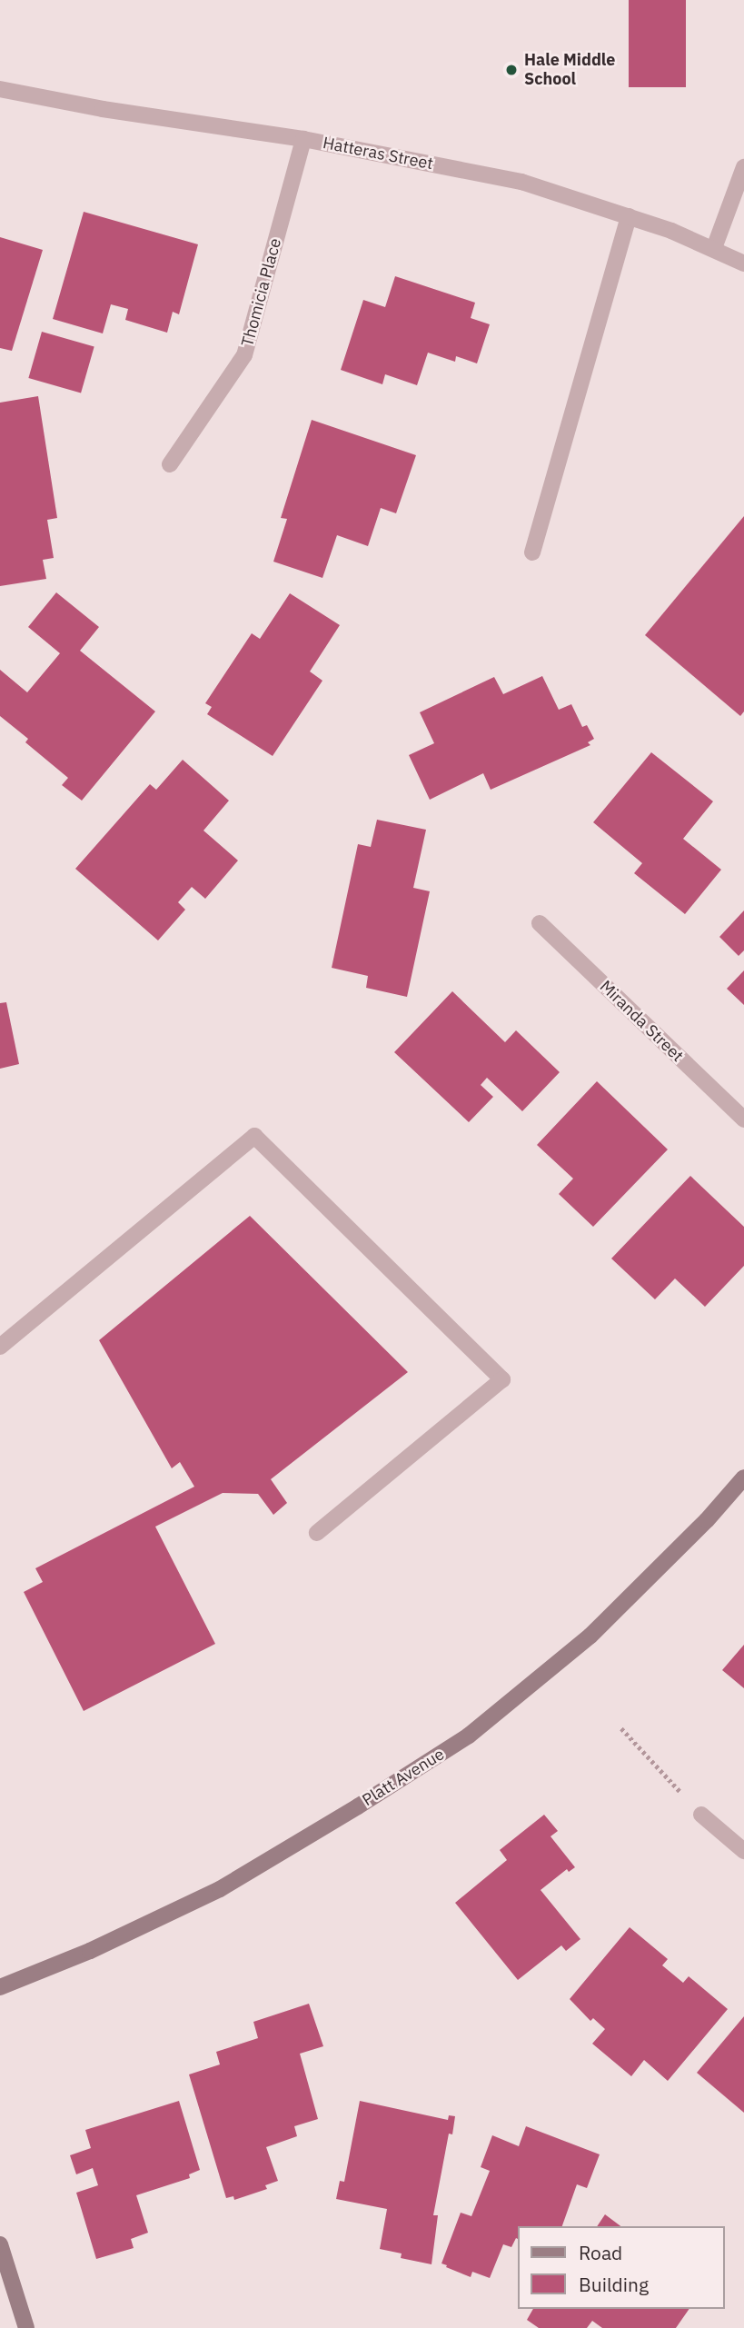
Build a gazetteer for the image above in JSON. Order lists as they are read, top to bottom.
{
  "streets": {
    "main road": ["Platt Avenue"],
    "street": ["Hatteras Street", "Thomicia Place", "Miranda Street"]
  },
  "crossings": [
    ["Hatteras Street", "Thomicia Place"]
  ],
  "places": ["Hale Middle School"],
  "legend": ["Road", "Building"]
}
